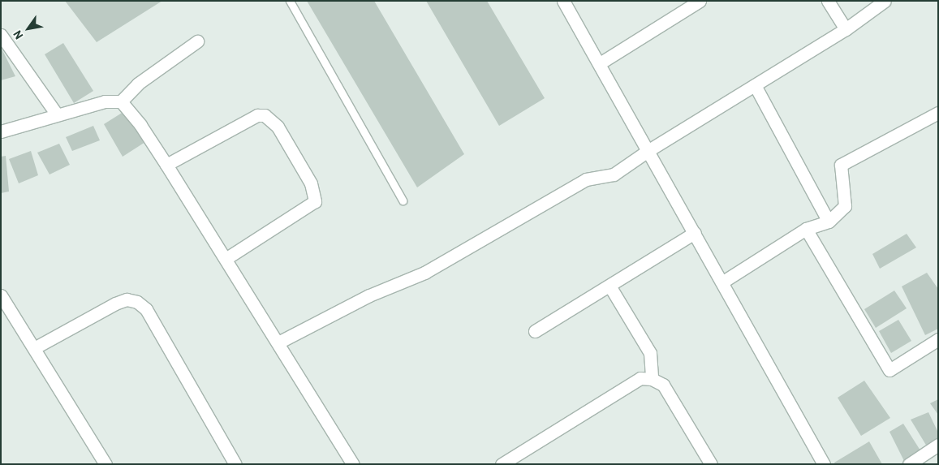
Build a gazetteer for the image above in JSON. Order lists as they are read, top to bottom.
{
  "north": "bottom left"
}
